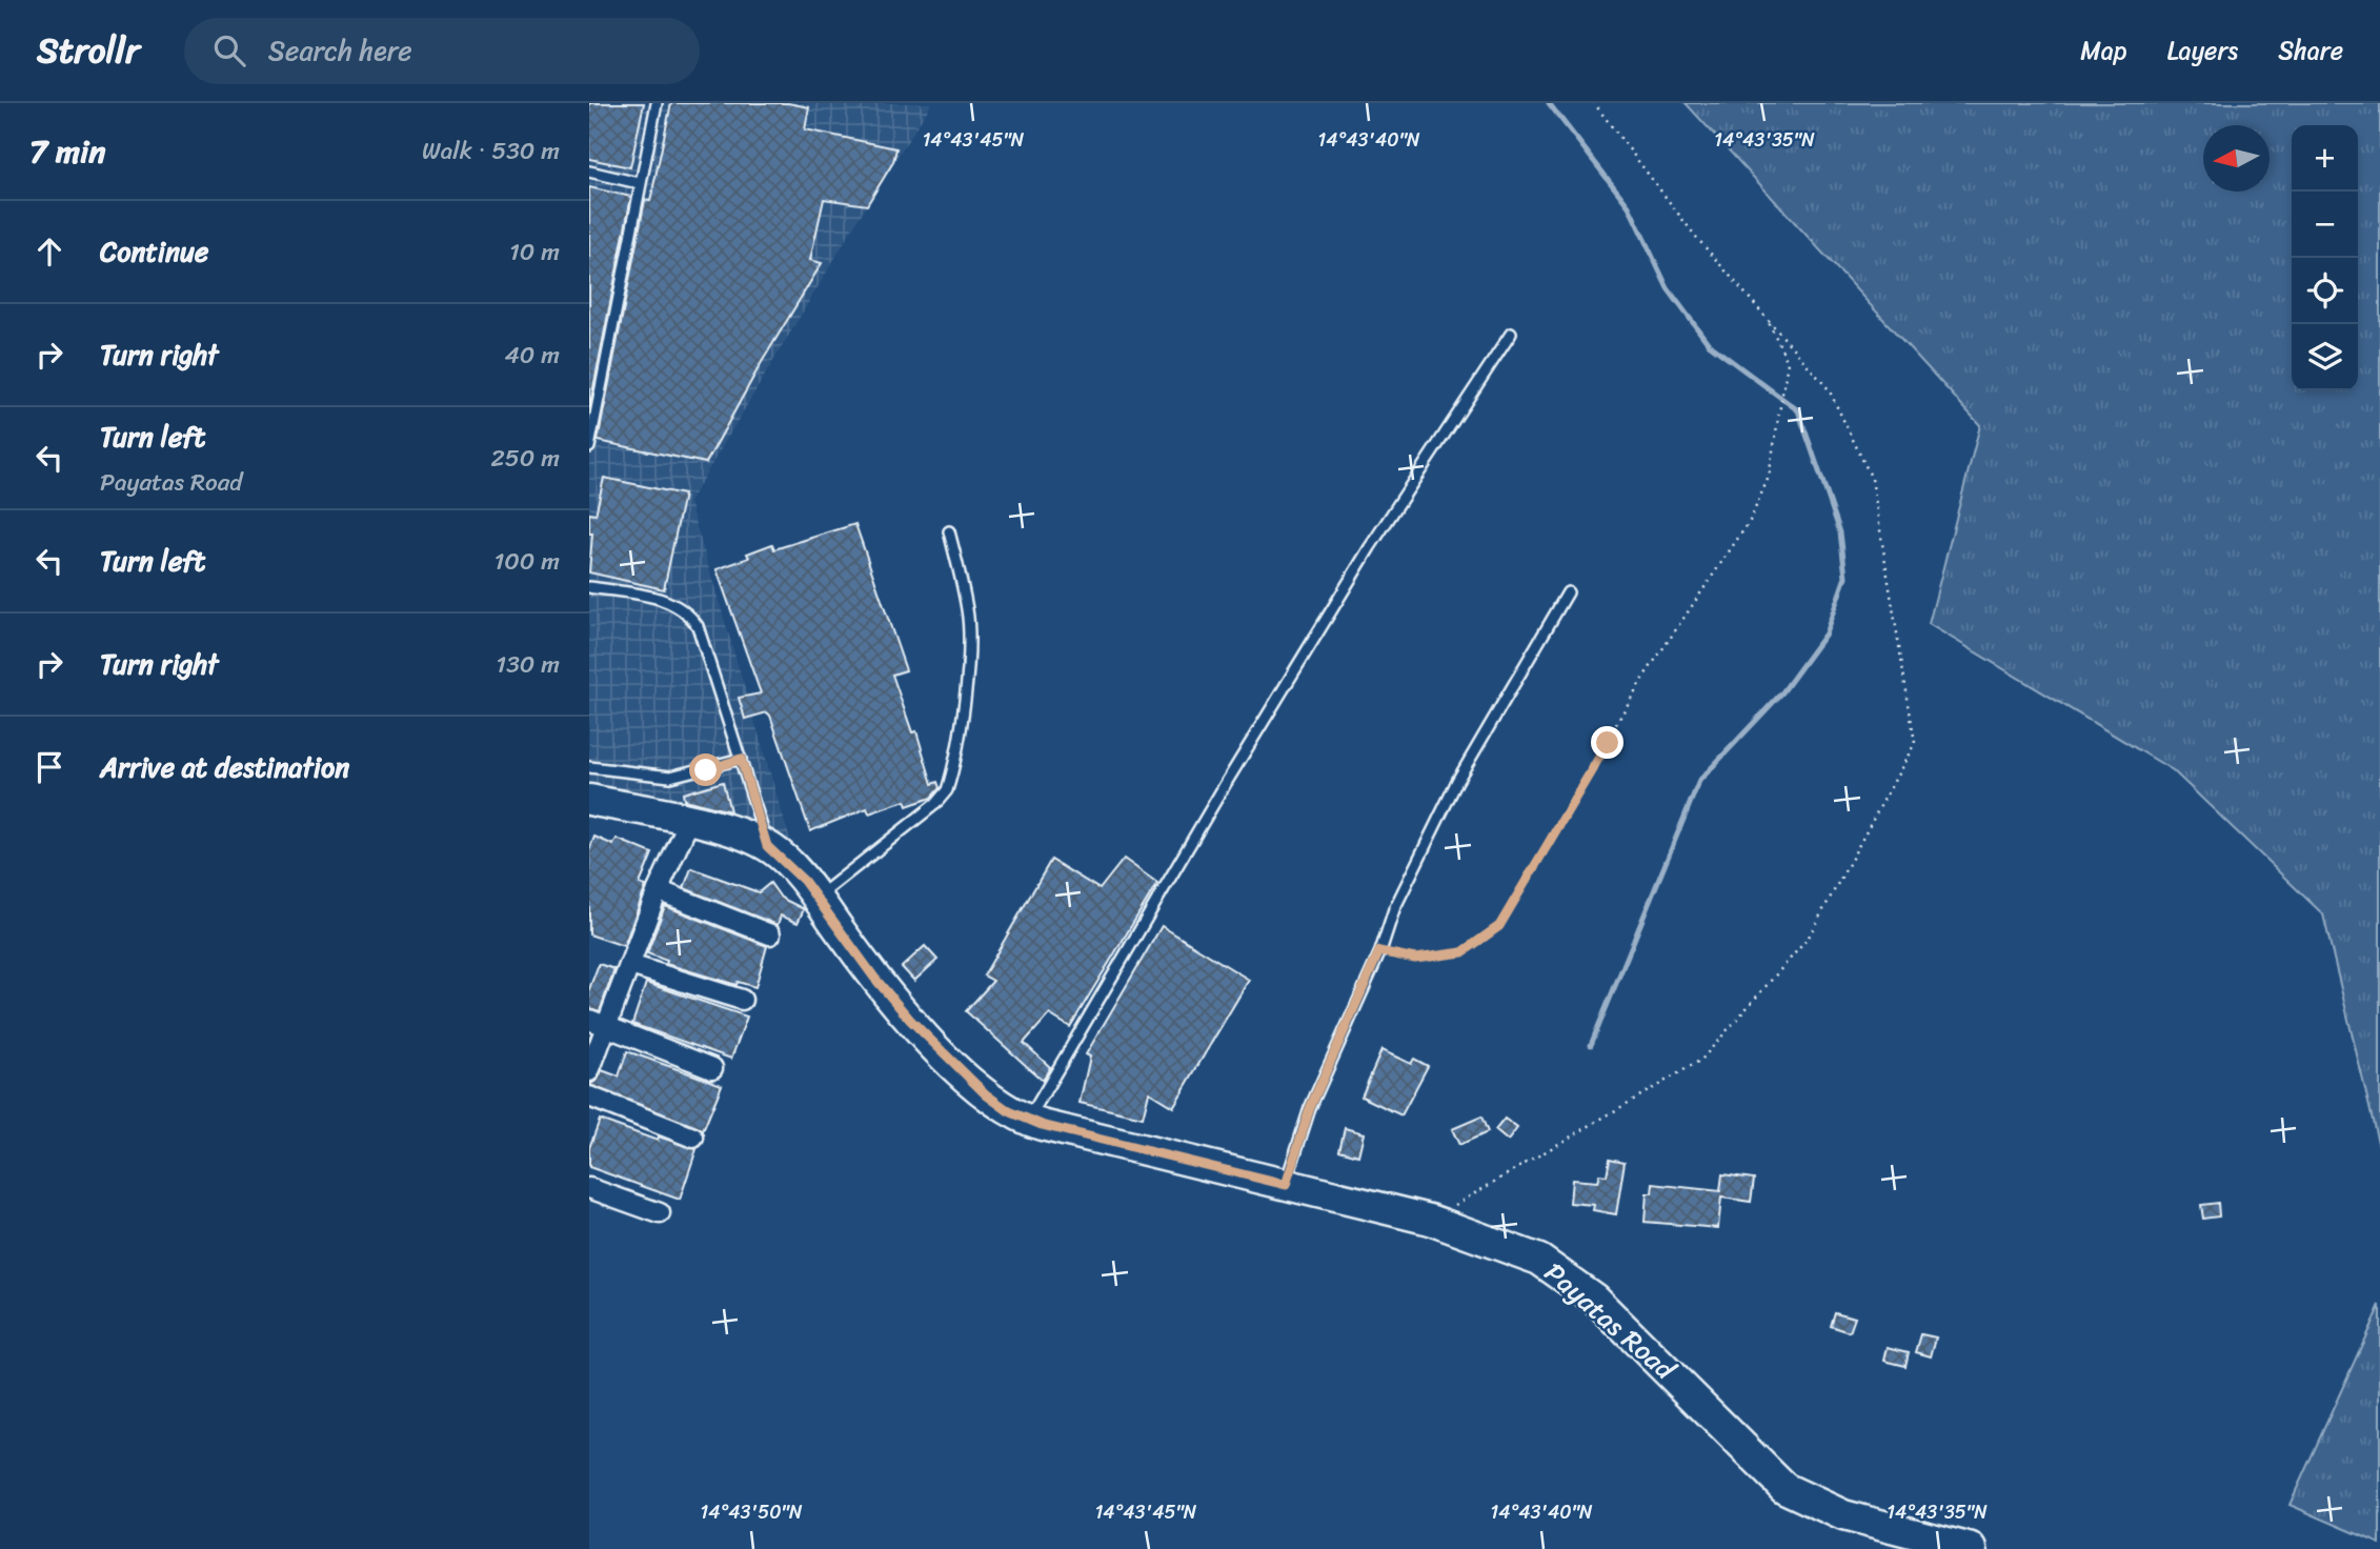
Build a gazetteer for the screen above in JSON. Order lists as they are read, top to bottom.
{
  "streets": {
    "main road": ["Payatas Road"]
  },
  "north": "left",
  "page": {
    "header": "Strollr",
    "search": "Search here",
    "nav": ["Map", "Layers", "Share"],
    "heading": ["7 min", "Walk · 530 m"],
    "map_buttons": ["+", "−"],
    "list": [
      ["Continue", "10 m"],
      ["Turn right", "40 m"],
      ["Turn left", "Payatas Road", "250 m"],
      ["Turn left", "100 m"],
      ["Turn right", "130 m"],
      "Arrive at destination"
    ]
  },
  "coordinates": [
    "14°43'45\"N",
    "14°43'40\"N",
    "14°43'35\"N",
    "14°43'50\"N"
  ]
}
